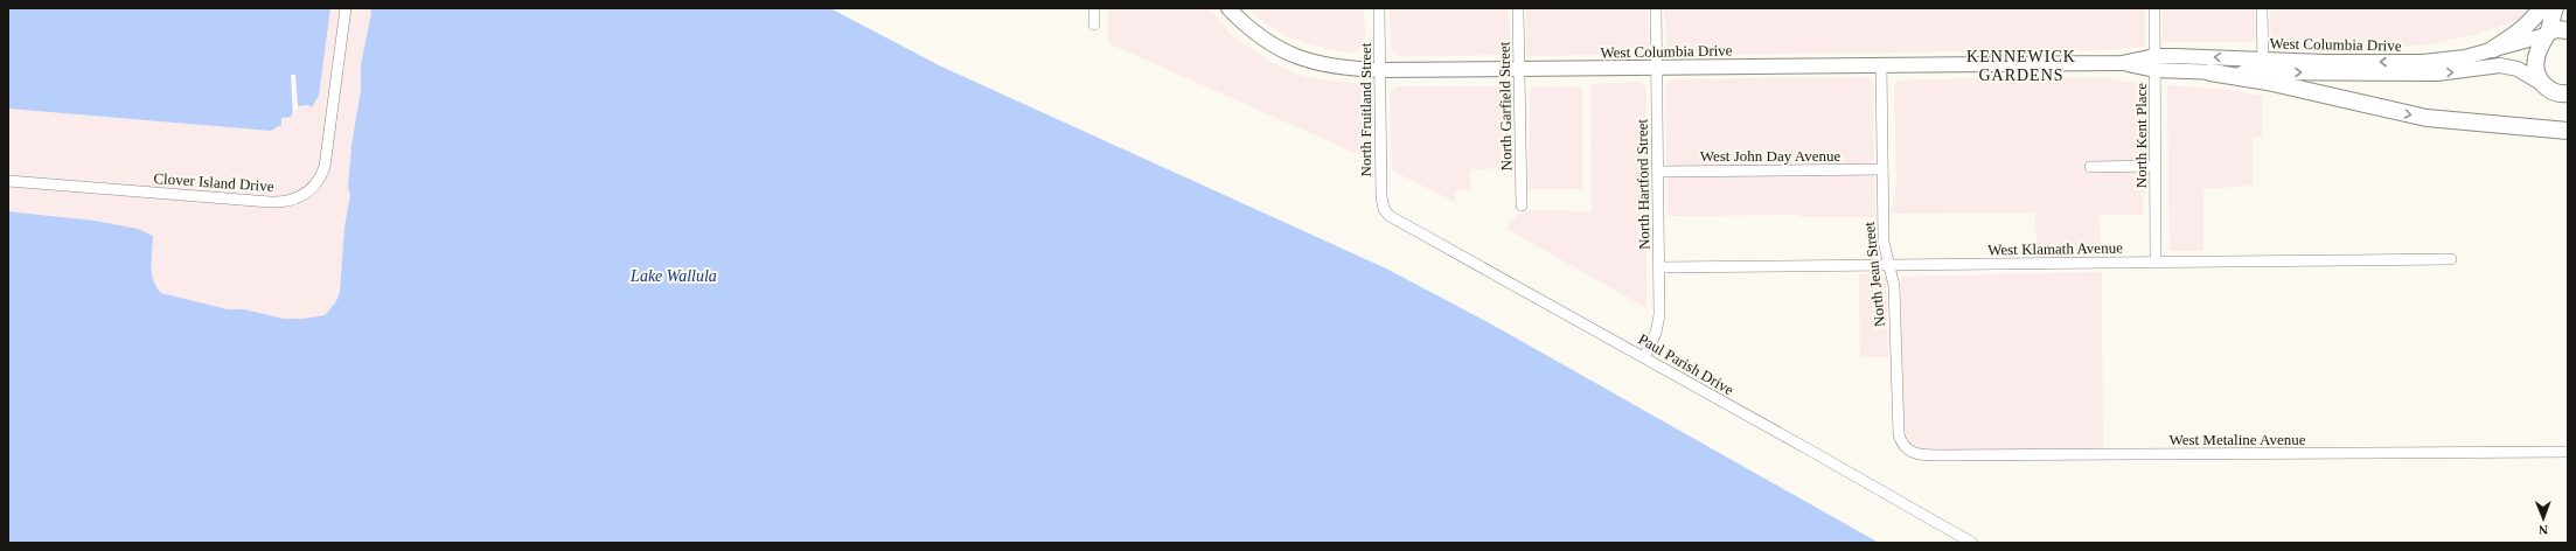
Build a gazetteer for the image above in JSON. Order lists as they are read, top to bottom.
{
  "streets": {
    "main road": ["West Columbia Drive"],
    "street": [
      "North Garfield Street",
      "North Fruitland Street",
      "North Kent Place",
      "West John Day Avenue",
      "Clover Island Drive",
      "North Hartford Street",
      "West Klamath Avenue",
      "North Jean Street",
      "Paul Parish Drive",
      "West Metaline Avenue"
    ]
  },
  "crossings": [
    ["West Columbia Drive", "North Garfield Street"],
    ["West Columbia Drive", "North Fruitland Street"],
    ["West Columbia Drive", "North Kent Place"],
    ["West Columbia Drive", "North Hartford Street"],
    ["West Columbia Drive", "North Jean Street"],
    ["North Fruitland Street", "Paul Parish Drive"],
    ["North Kent Place", "West Klamath Avenue"],
    ["West John Day Avenue", "North Hartford Street"],
    ["West John Day Avenue", "North Jean Street"],
    ["North Hartford Street", "West Klamath Avenue"],
    ["North Hartford Street", "Paul Parish Drive"],
    ["West Klamath Avenue", "North Jean Street"],
    ["North Jean Street", "West Metaline Avenue"]
  ],
  "districts": ["KENNEWICK GARDENS"],
  "water": ["Lake Wallula"],
  "north": "bottom"
}
